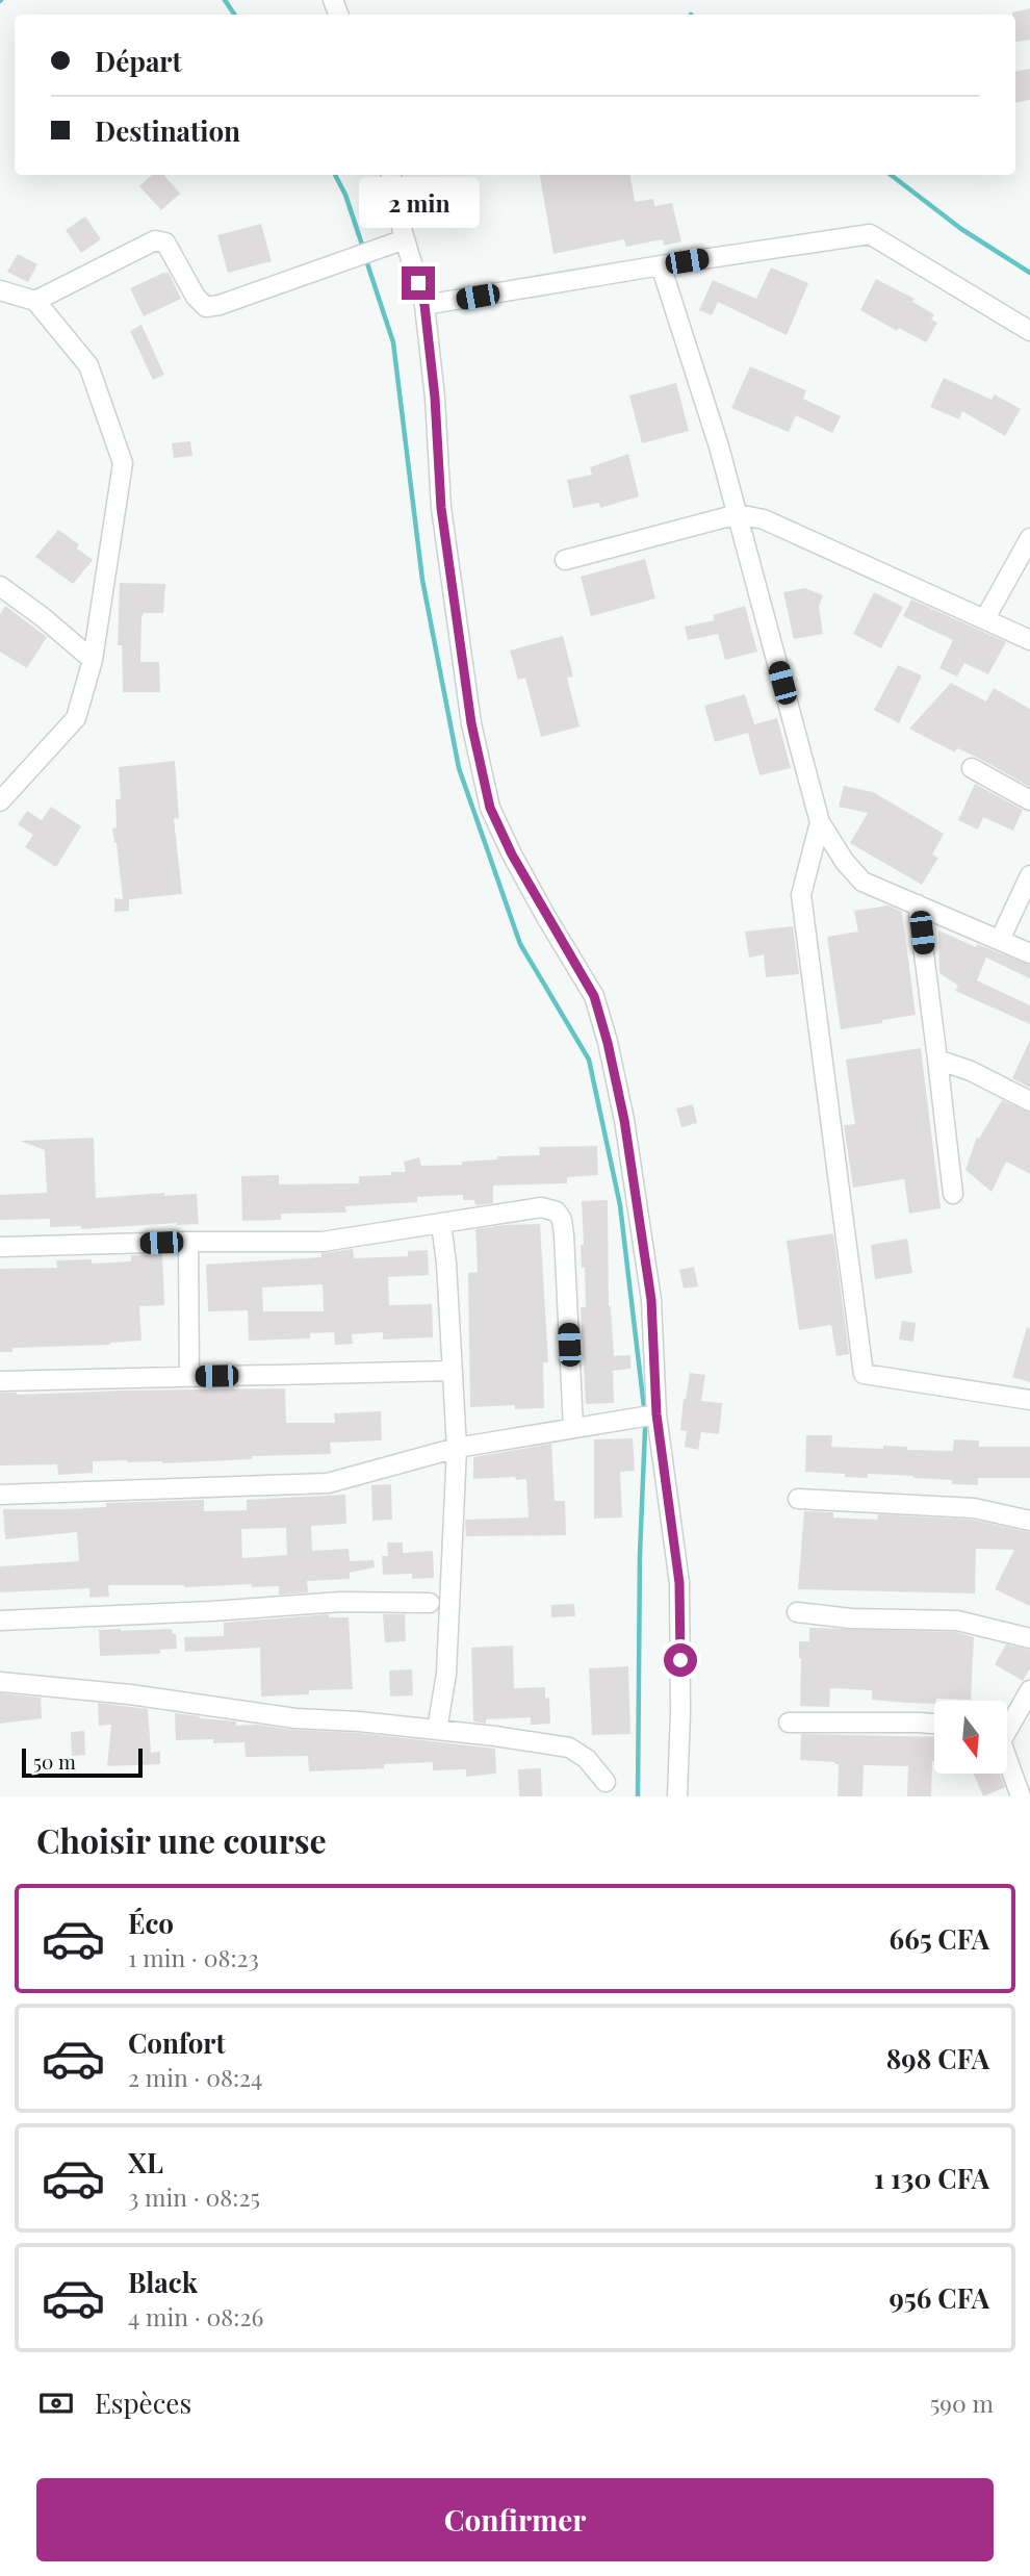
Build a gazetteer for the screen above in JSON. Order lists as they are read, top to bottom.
{
  "scale_bar": "50 m",
  "north": "bottom",
  "page": {
    "banner": ["Départ", "Destination"],
    "bubble": "2 min",
    "scale": "50 m",
    "heading": "Choisir une course",
    "list": [
      {
        "name": "Éco",
        "note": "1 min · 08:23",
        "value": "665 CFA"
      },
      {
        "name": "Confort",
        "note": "2 min · 08:24",
        "value": "898 CFA"
      },
      {
        "name": "XL",
        "note": "3 min · 08:25",
        "value": "1 130 CFA"
      },
      {
        "name": "Black",
        "note": "4 min · 08:26",
        "value": "956 CFA"
      }
    ],
    "pay": ["Espèces", "590 m"],
    "buttons": "Confirmer"
  }
}
